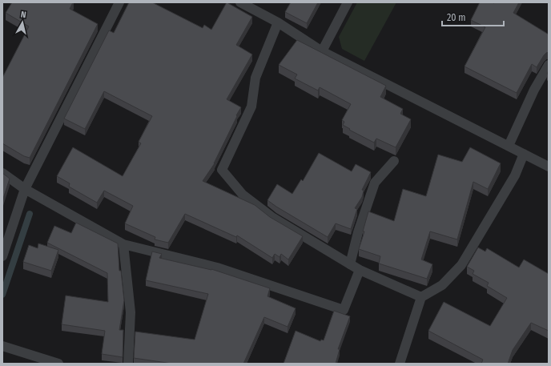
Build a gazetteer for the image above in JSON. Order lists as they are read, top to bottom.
{
  "scale_bar": "20 m",
  "north": "top"
}
